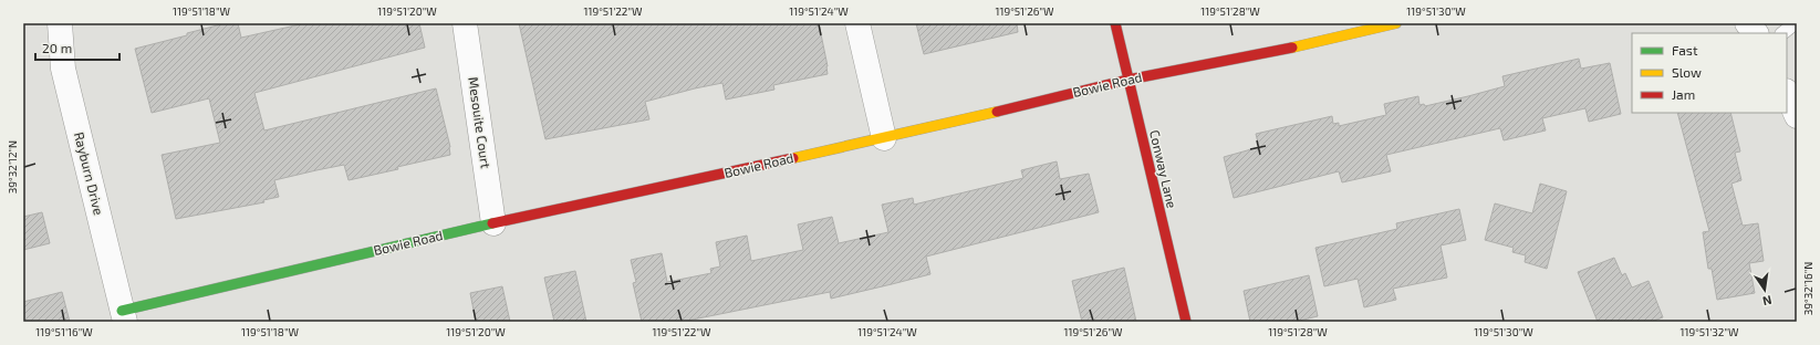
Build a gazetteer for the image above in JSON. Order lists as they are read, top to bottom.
{
  "streets": {
    "street": [
      "Bowie Road",
      "Mesouite Court",
      "Conway Lane",
      "Rayburn Drive"
    ]
  },
  "crossings": [
    ["Bowie Road", "Mesouite Court"],
    ["Bowie Road", "Conway Lane"],
    ["Bowie Road", "Rayburn Drive"]
  ],
  "legend": ["Fast", "Slow", "Jam"],
  "scale_bar": "20 m",
  "north": "bottom",
  "coordinates": [
    "119°51'18\"W",
    "119°51'20\"W",
    "119°51'22\"W",
    "119°51'24\"W",
    "119°51'26\"W",
    "119°51'28\"W",
    "119°51'30\"W",
    "39°32'12\"N",
    "39°32'16\"N",
    "119°51'16\"W",
    "119°51'32\"W"
  ]
}
